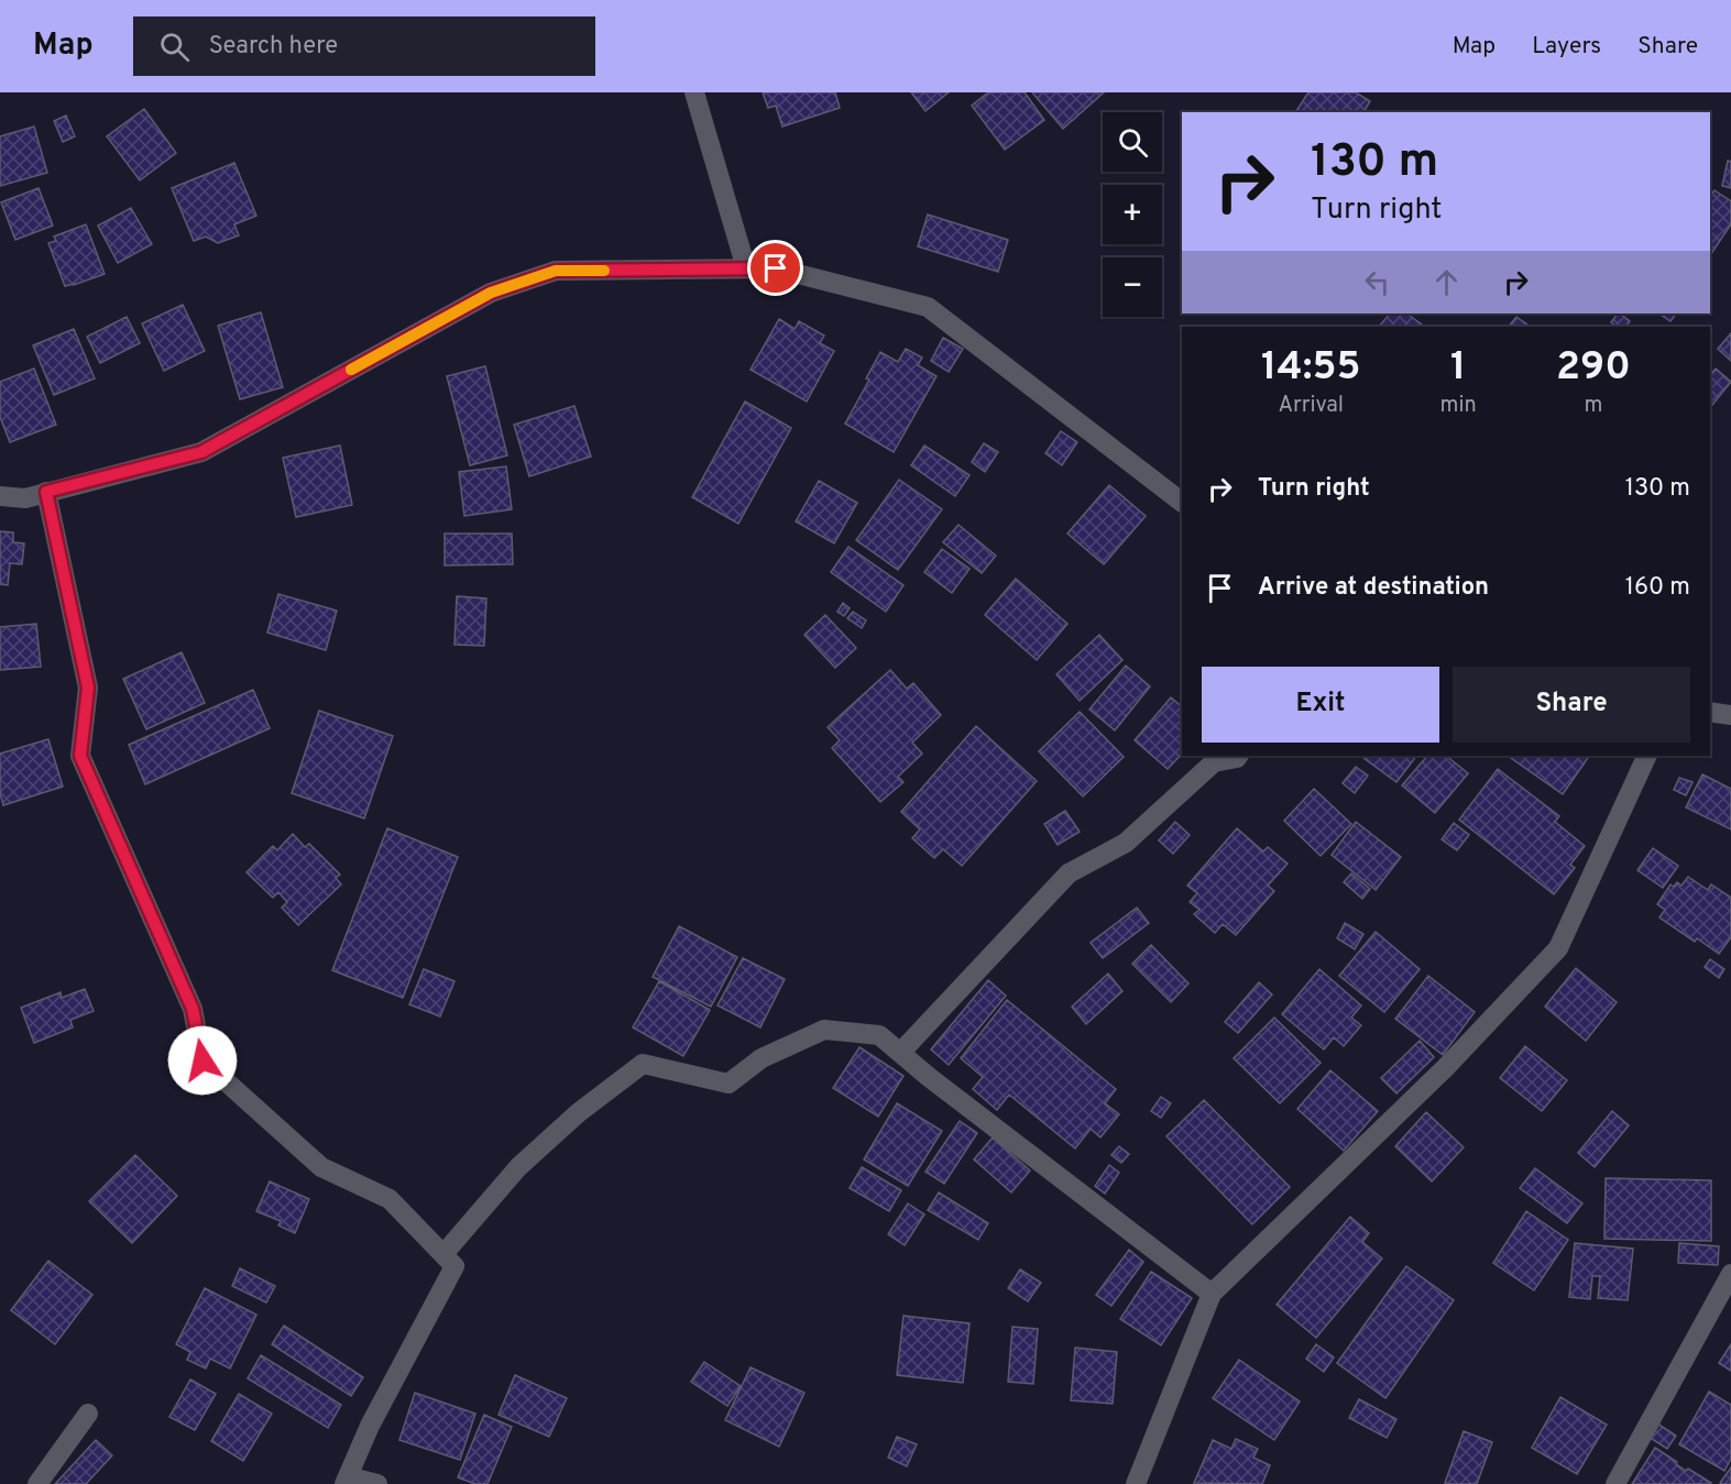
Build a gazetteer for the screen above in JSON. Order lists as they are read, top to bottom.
{
  "page": {
    "header": "Map",
    "search": "Search here",
    "nav": ["Map", "Layers", "Share"],
    "map_buttons": ["+", "−"],
    "turn": ["130 m", "Turn right"],
    "eta": [
      "14:55",
      "Arrival",
      "1",
      "min",
      "290",
      "m"
    ],
    "list": [
      {
        "name": "Turn right",
        "value": "130 m"
      },
      {
        "name": "Arrive at destination",
        "value": "160 m"
      }
    ],
    "buttons": ["Exit", "Share"]
  }
}
